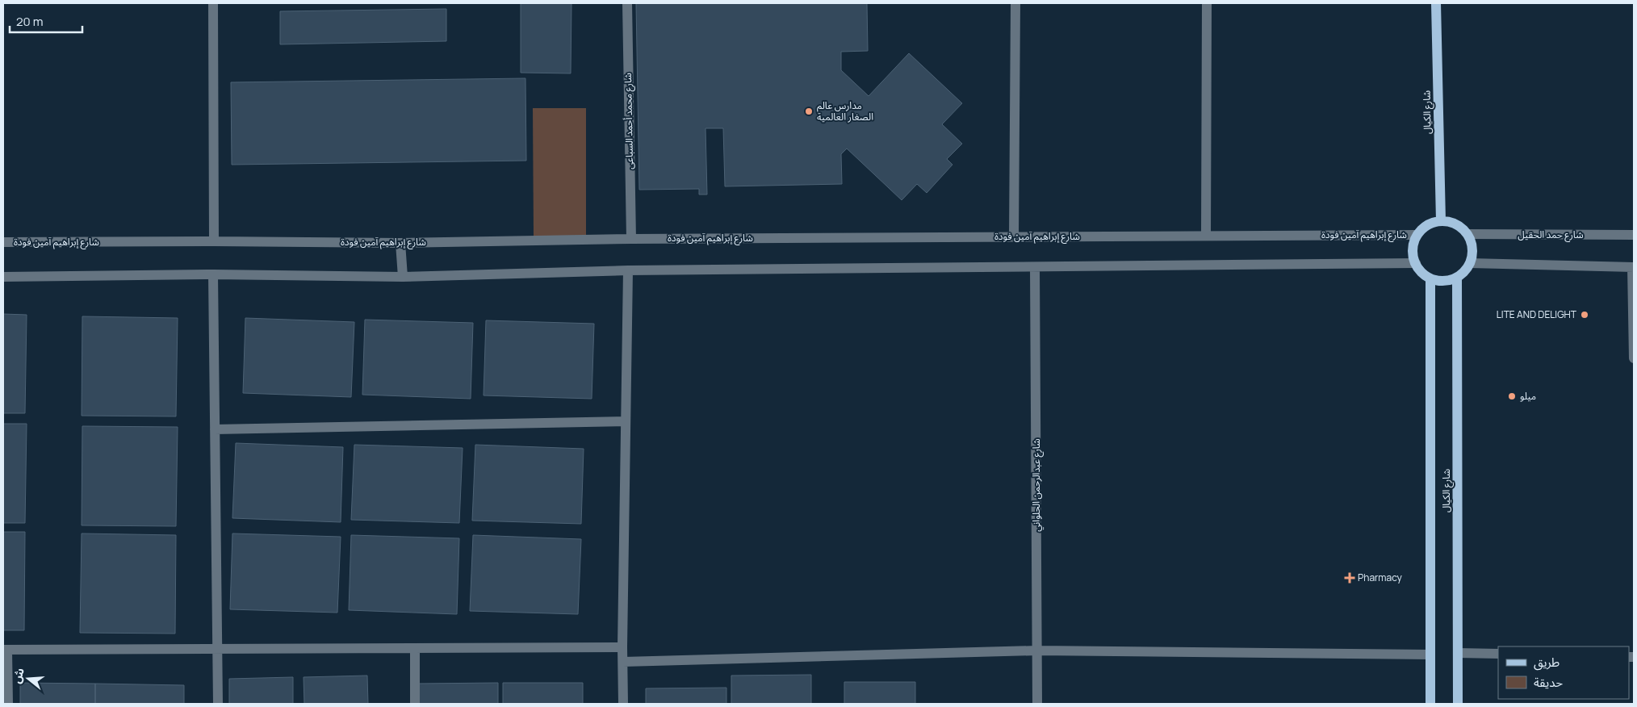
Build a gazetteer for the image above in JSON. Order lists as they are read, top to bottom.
{
  "streets": {
    "main road": ["شارع الكيال"],
    "street": [
      "شارع محمد أحمد السباعى",
      "شارع إبراهيم آمين فودة",
      "شارع حمد الحقيل",
      "شارع عبدالرحمن الحلواني"
    ]
  },
  "crossings": [
    ["شارع الكيال", "شارع إبراهيم آمين فودة"],
    ["شارع الكيال", "شارع حمد الحقيل"],
    ["شارع محمد أحمد السباعى", "شارع إبراهيم آمين فودة"],
    ["شارع إبراهيم آمين فودة", "شارع حمد الحقيل"]
  ],
  "places": {
    "other": ["مدارس عالم الصغار العالمية", "LITE AND DELIGHT", "ميلو"],
    "health": ["Pharmacy"]
  },
  "legend": ["طريق", "حديقة"],
  "scale_bar": "20 m",
  "north": "left"
}
